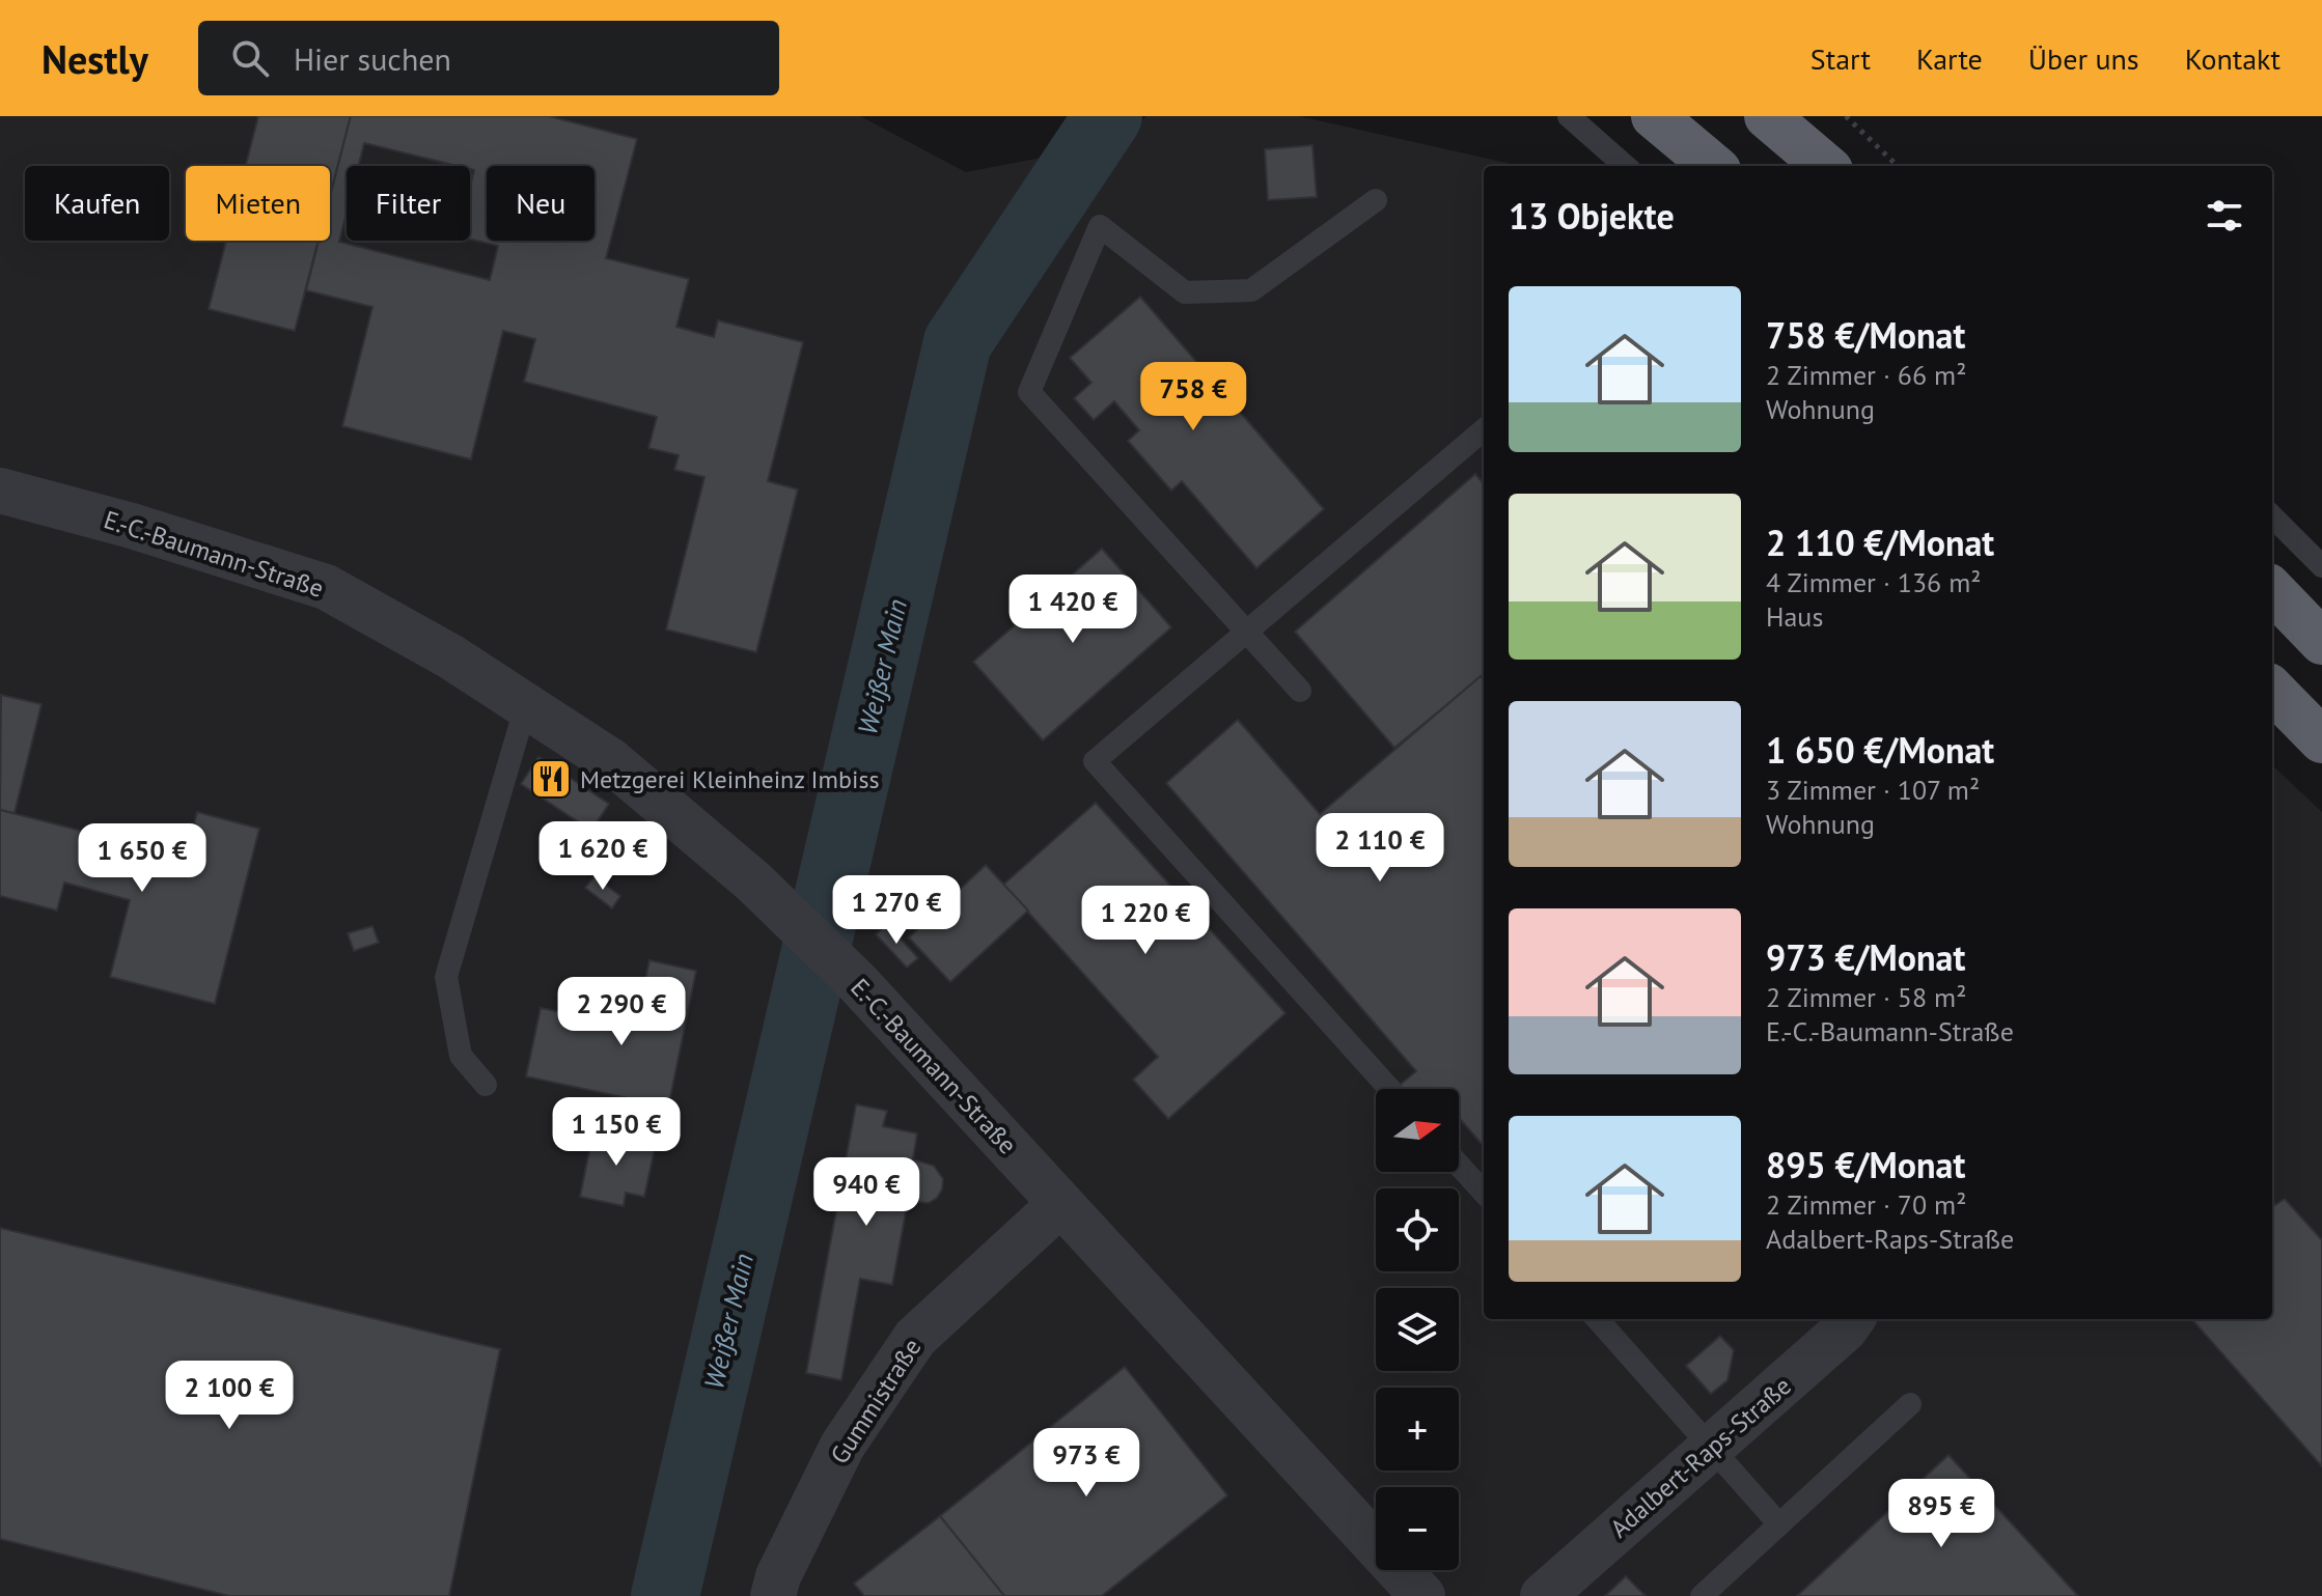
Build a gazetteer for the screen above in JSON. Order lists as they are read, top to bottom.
{
  "streets": {
    "street": ["E.-C.-Baumann-Straße", "Gummistraße", "Adalbert-Raps-Straße"]
  },
  "crossings": [
    ["E.-C.-Baumann-Straße", "Gummistraße"]
  ],
  "water": ["Weißer Main"],
  "places": {
    "restaurant": ["Metzgerei Kleinheinz Imbiss"]
  },
  "north": "right",
  "page": {
    "header": "Nestly",
    "search": "Hier suchen",
    "nav": [
      "Start",
      "Karte",
      "Über uns",
      "Kontakt"
    ],
    "chip": [
      "Kaufen",
      "Mieten",
      "Filter",
      "Neu"
    ],
    "heading": "13 Objekte",
    "list": [
      {
        "name": "758 €/Monat",
        "note": "2 Zimmer · 66 m² · Wohnung"
      },
      {
        "name": "2 110 €/Monat",
        "note": "4 Zimmer · 136 m² · Haus"
      },
      {
        "name": "1 650 €/Monat",
        "note": "3 Zimmer · 107 m² · Wohnung"
      },
      {
        "name": "973 €/Monat",
        "note": "2 Zimmer · 58 m² · E.-C.-Baumann-Straße"
      },
      {
        "name": "895 €/Monat",
        "note": "2 Zimmer · 70 m² · Adalbert-Raps-Straße"
      }
    ],
    "price": [
      "758 €",
      "1 420 €",
      "2 110 €",
      "1 620 €",
      "1 650 €",
      "1 270 €",
      "1 220 €",
      "2 290 €",
      "1 150 €",
      "940 €",
      "2 100 €",
      "973 €",
      "895 €"
    ],
    "map_buttons": ["+", "−"]
  }
}
